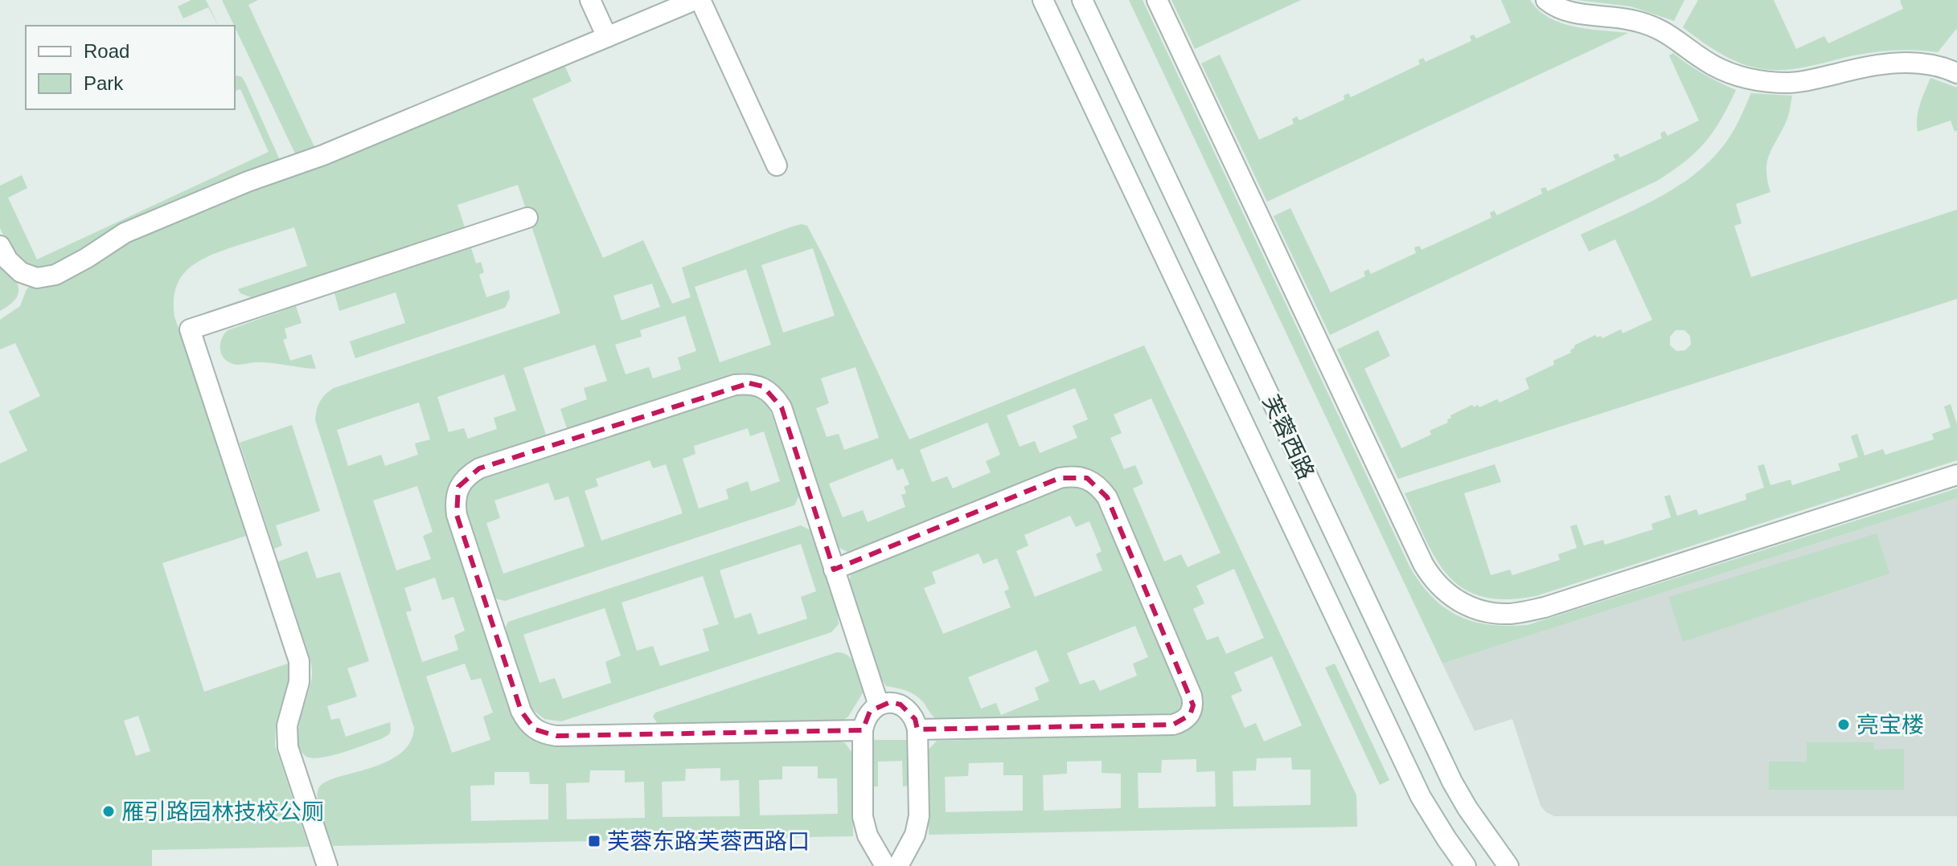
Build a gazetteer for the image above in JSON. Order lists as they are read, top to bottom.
{
  "streets": {
    "street": ["芙蓉西路"]
  },
  "places": {
    "other": ["亮宝楼", "雁引路园林技校公厕"],
    "transit": ["芙蓉东路芙蓉西路口"]
  },
  "legend": ["Road", "Park"]
}
